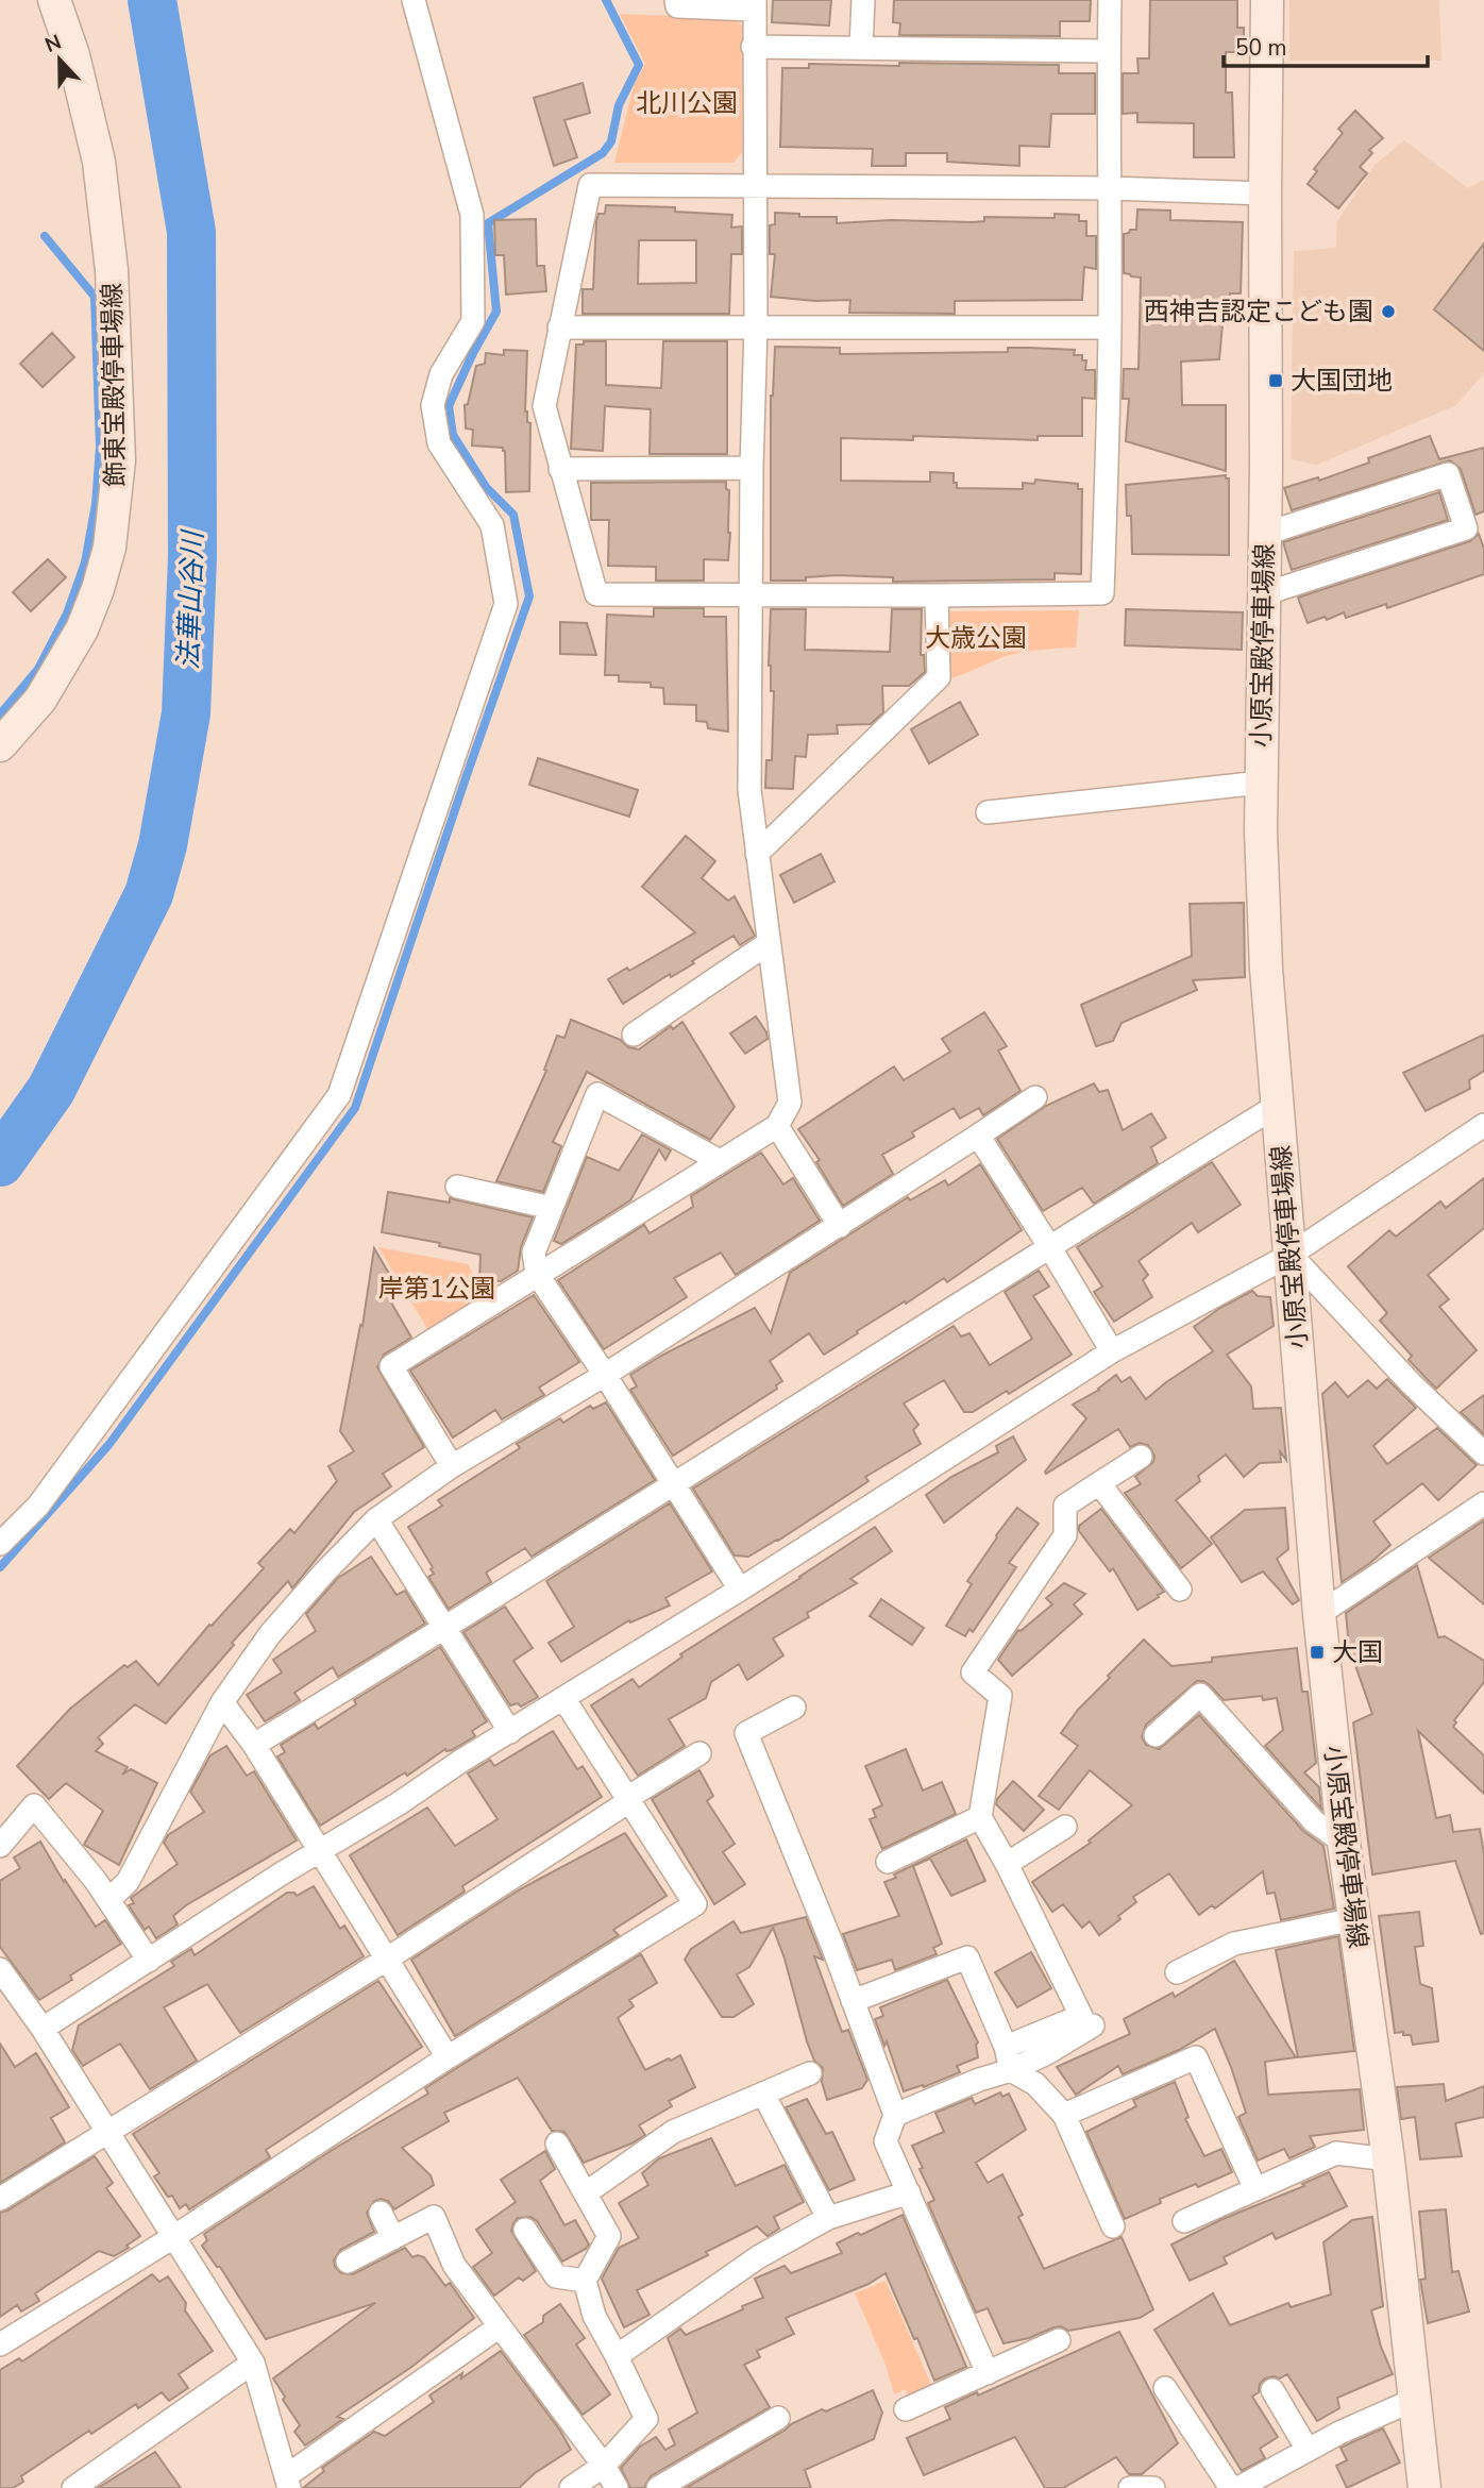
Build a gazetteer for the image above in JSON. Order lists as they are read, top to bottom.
{
  "streets": {
    "main road": ["飾東宝殿停車場線", "小原宝殿停車場線"]
  },
  "water": ["法華山谷川"],
  "parks": ["北川公園", "大歳公園", "岸第1公園"],
  "places": {
    "other": ["西神吉認定こども園"],
    "transit": ["大国団地", "大国"]
  },
  "scale_bar": "50 m",
  "north": "top"
}
